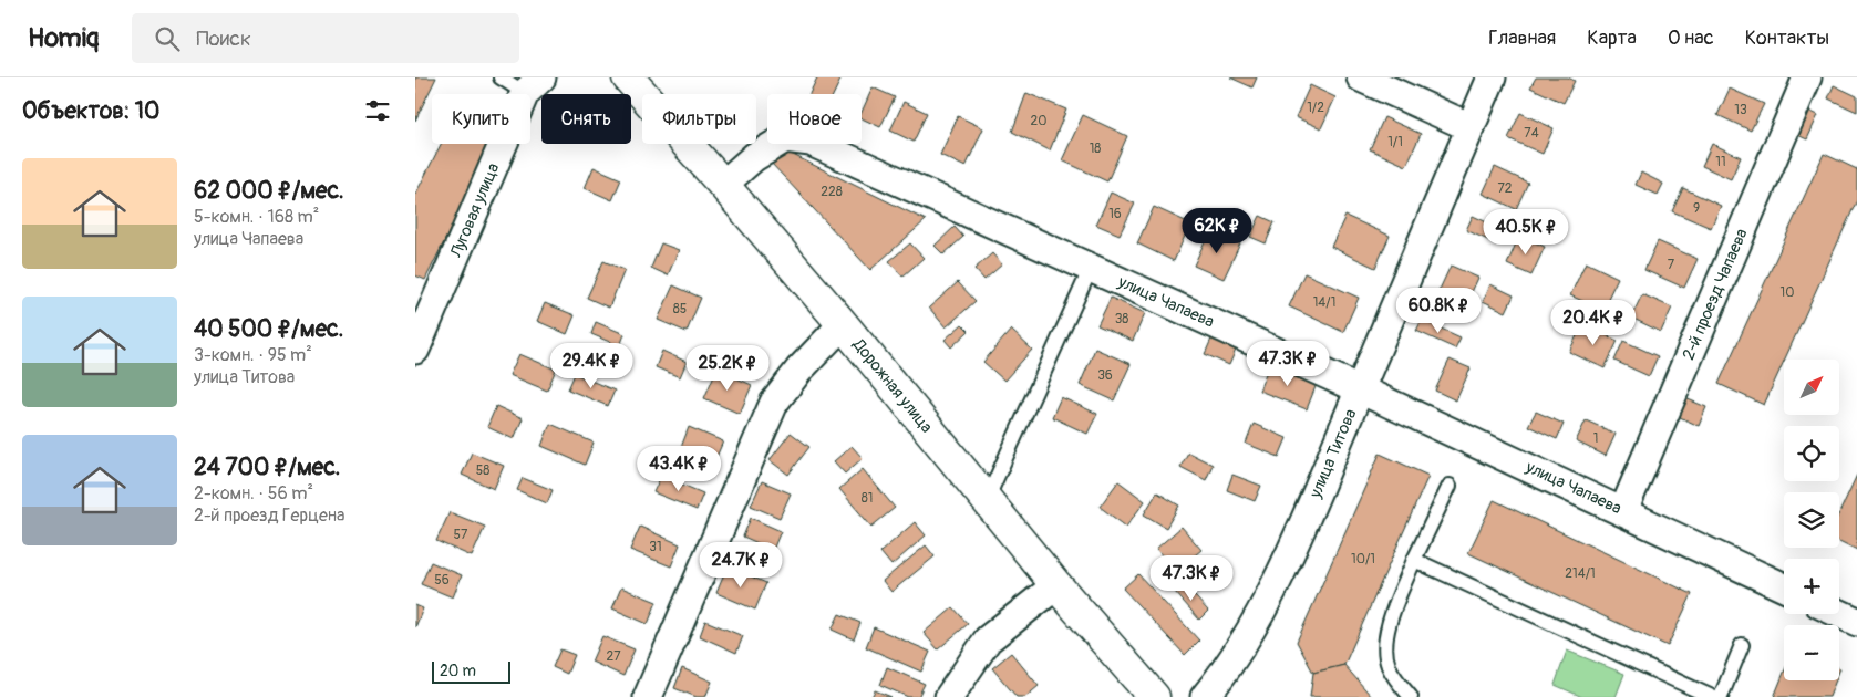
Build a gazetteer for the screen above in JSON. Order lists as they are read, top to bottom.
{
  "streets": {
    "main road": ["Дорожная улица"],
    "street": [
      "Луговая улица",
      "2-й проезд Чапаева",
      "улица Чапаева",
      "улица Титова"
    ]
  },
  "crossings": [
    ["2-й проезд Чапаева", "улица Чапаева"],
    ["улица Чапаева", "Дорожная улица"],
    ["улица Чапаева", "улица Титова"]
  ],
  "house_numbers": [
    "1/2",
    "13",
    "20",
    "74",
    "1/1",
    "18",
    "11",
    "72",
    "228",
    "9",
    "16",
    "7",
    "10",
    "14/1",
    "85",
    "38",
    "36",
    "1",
    "58",
    "81",
    "57",
    "31",
    "10/1",
    "214/1",
    "56",
    "27"
  ],
  "scale_bar": "20 m",
  "north": "top right",
  "page": {
    "header": "Homiq",
    "search": "Поиск",
    "nav": [
      "Главная",
      "Карта",
      "О нас",
      "Контакты"
    ],
    "heading": "Объектов: 10",
    "chip": [
      "Купить",
      "Снять",
      "Фильтры",
      "Новое"
    ],
    "list": [
      {
        "name": "62 000 ₽/мес.",
        "note": "5-комн. · 168 m² · улица Чапаева"
      },
      {
        "name": "40 500 ₽/мес.",
        "note": "3-комн. · 95 m² · улица Титова"
      },
      {
        "name": "24 700 ₽/мес.",
        "note": "2-комн. · 56 m² · 2-й проезд Герцена"
      }
    ],
    "price": [
      "62K ₽",
      "40.5K ₽",
      "60.8K ₽",
      "20.4K ₽",
      "47.3K ₽",
      "29.4K ₽",
      "25.2K ₽",
      "43.4K ₽",
      "24.7K ₽",
      "47.3K ₽"
    ],
    "map_buttons": ["+", "−"],
    "scale": "20 m"
  }
}
